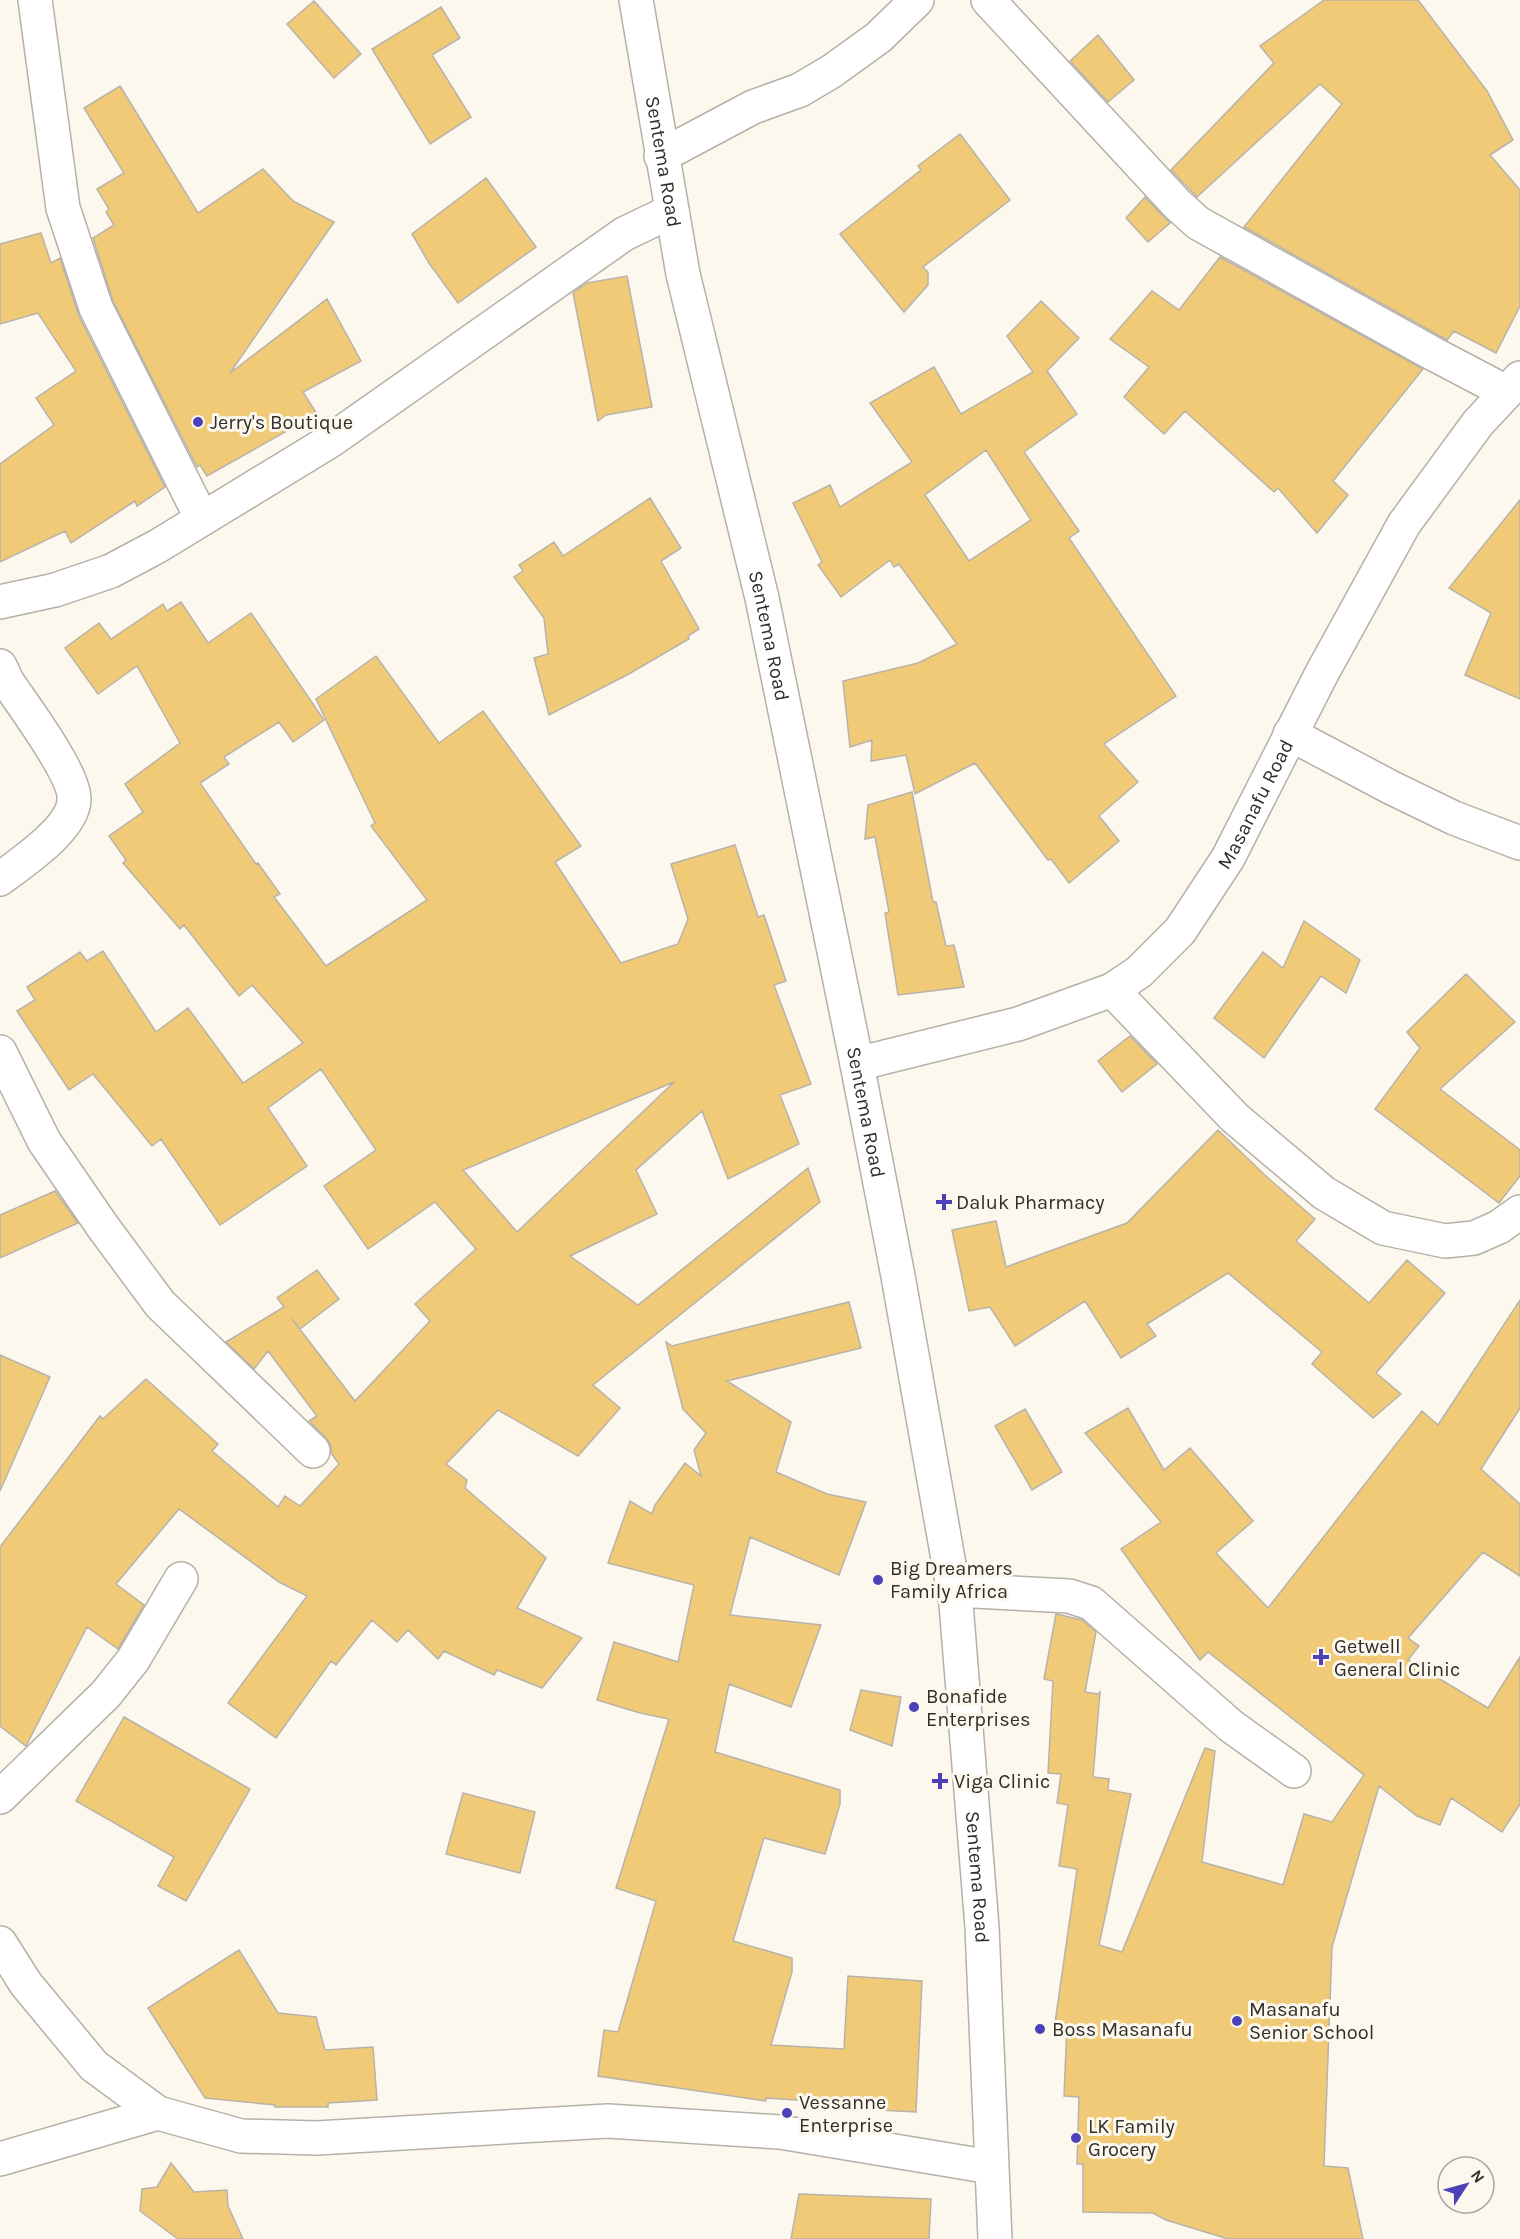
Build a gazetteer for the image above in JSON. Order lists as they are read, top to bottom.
{
  "streets": {
    "street": ["Sentema Road", "Masanafu Road"]
  },
  "crossings": [
    ["Sentema Road", "Masanafu Road"]
  ],
  "places": {
    "other": [
      "Jerry's Boutique",
      "Big Dreamers Family Africa",
      "Bonafide Enterprises",
      "Masanafu Senior School",
      "Boss Masanafu",
      "Vessanne Enterprise",
      "LK Family Grocery"
    ],
    "health": ["Daluk Pharmacy", "Getwell General Clinic", "Viga Clinic"]
  },
  "north": "top right"
}
